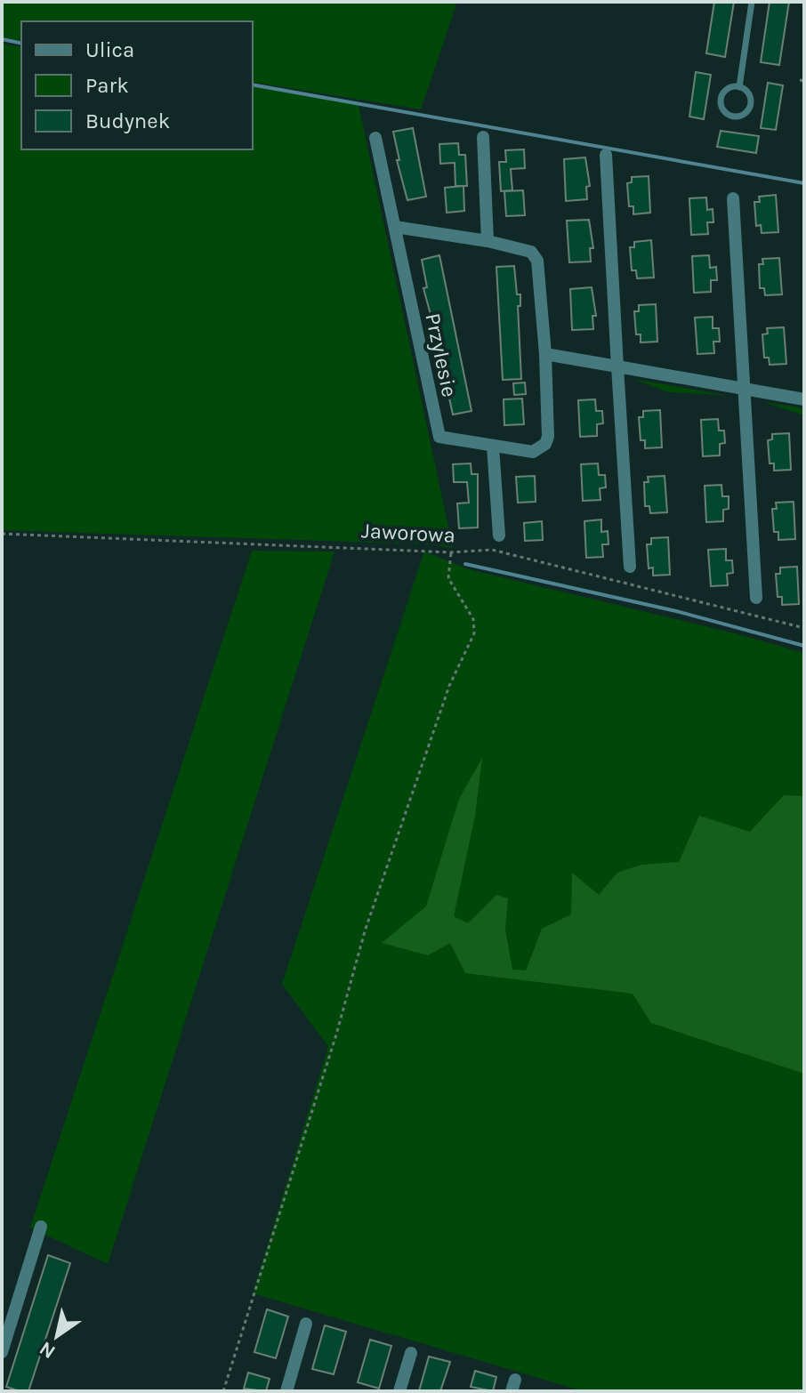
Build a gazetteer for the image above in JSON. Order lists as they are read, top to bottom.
{
  "streets": {
    "street": ["Przylesie"],
    "path": ["Jaworowa"]
  },
  "legend": ["Ulica", "Park", "Budynek"],
  "north": "bottom left"
}
